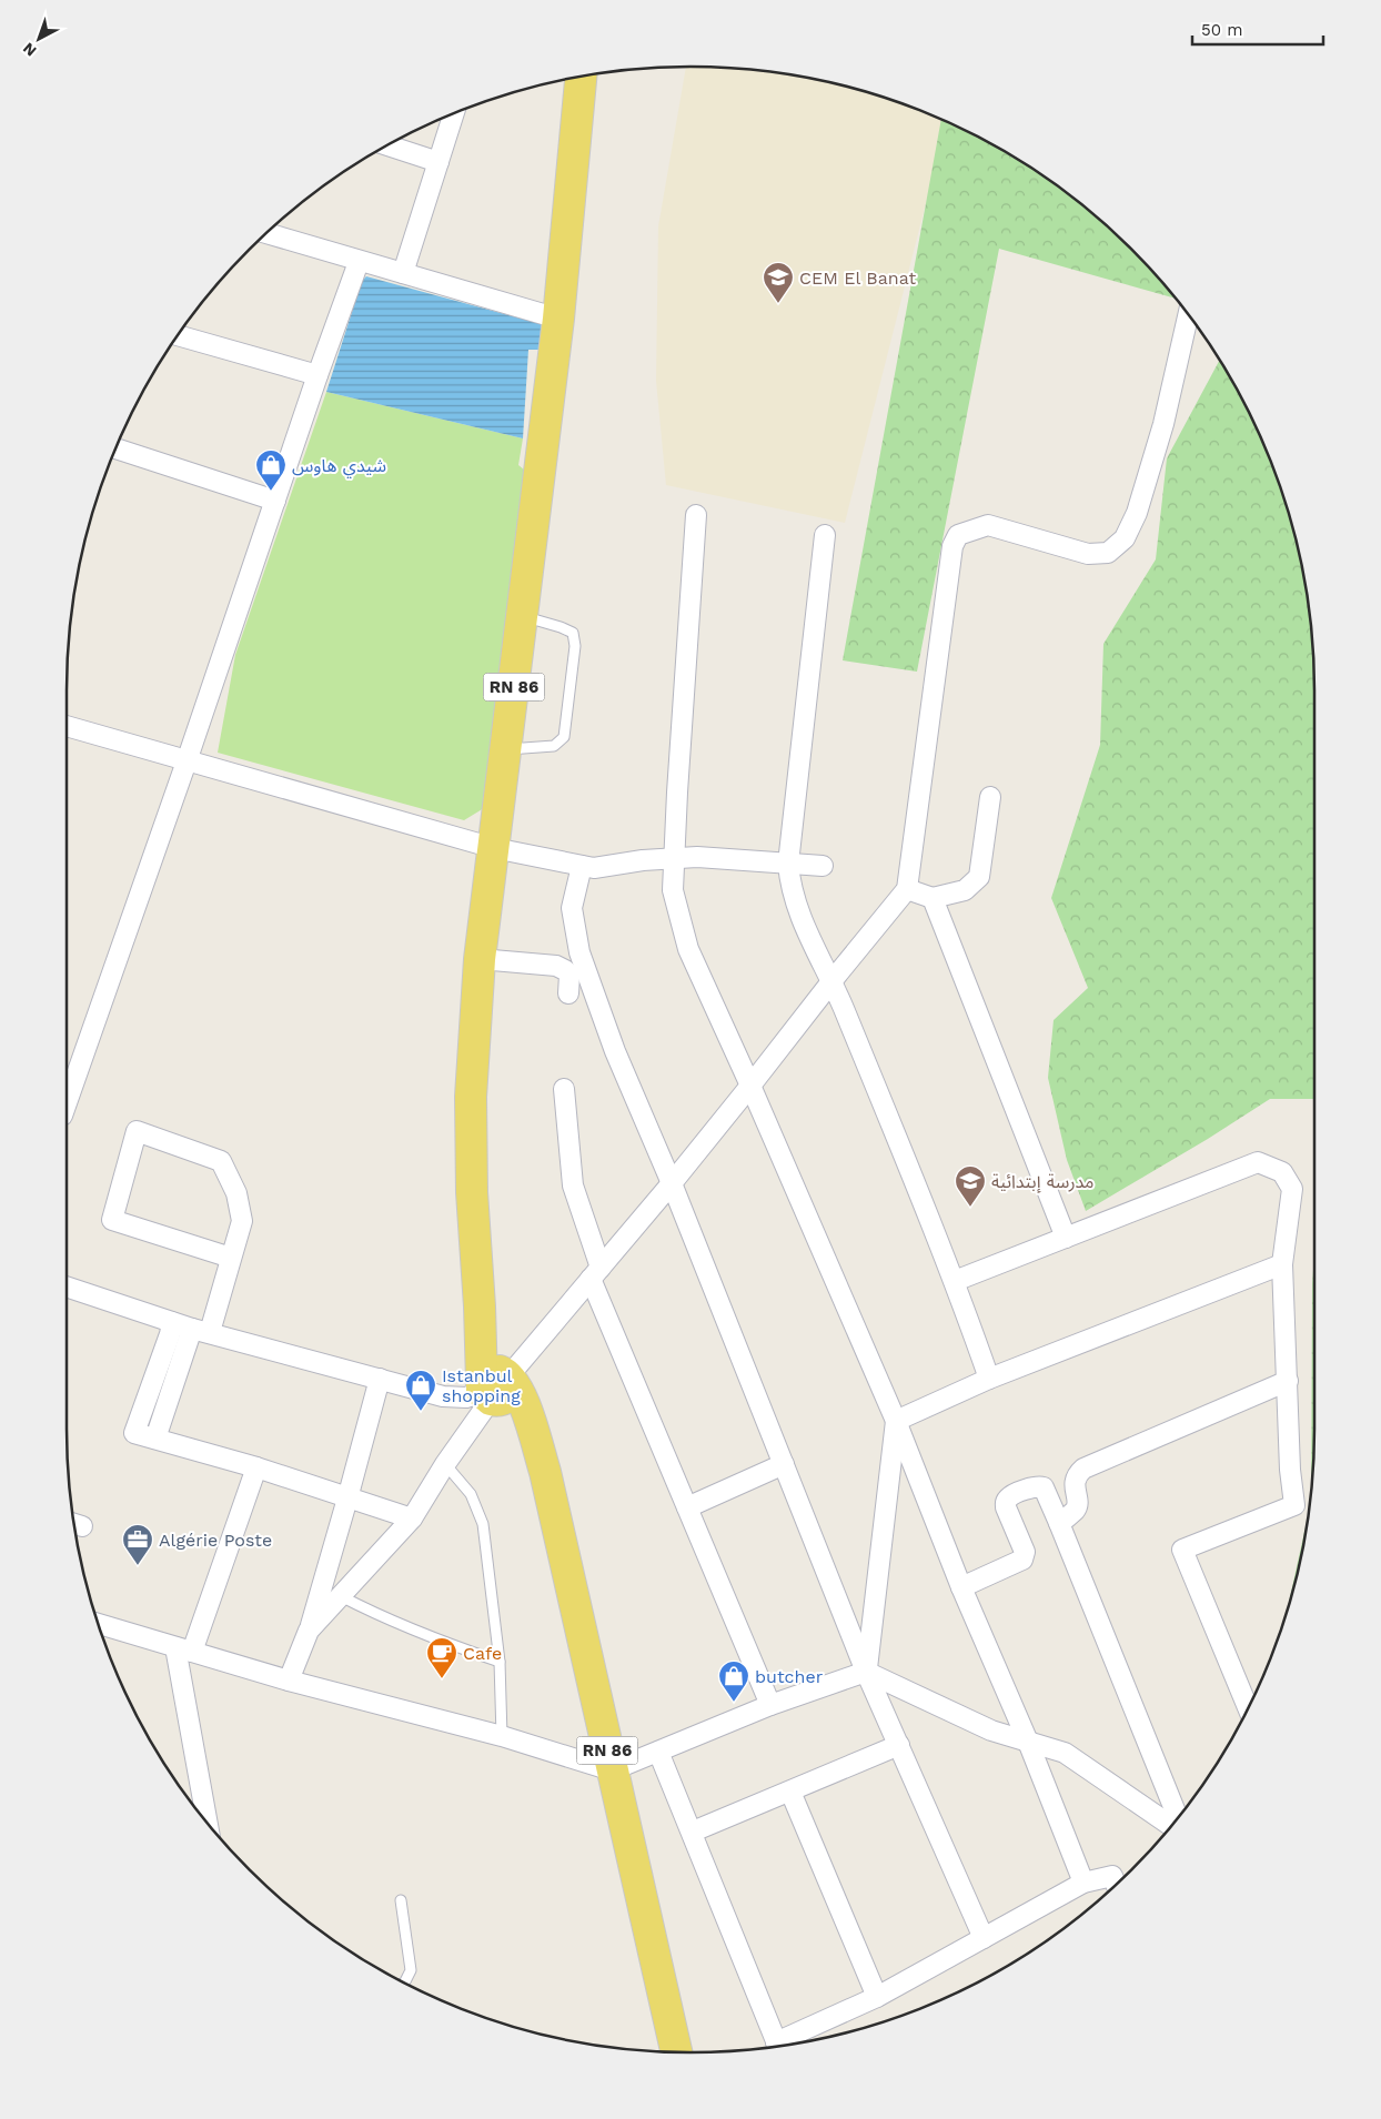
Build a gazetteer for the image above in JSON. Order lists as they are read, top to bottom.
{
  "streets": {
    "main road": ["RN 86"]
  },
  "places": {
    "school or university": ["CEM El Banat", "مدرسة إبتدائية"],
    "shop": ["شيدي هاوس", "Istanbul shopping", "butcher"],
    "office": ["Algérie Poste"],
    "cafe": ["Cafe"]
  },
  "scale_bar": "50 m",
  "north": "bottom left"
}
